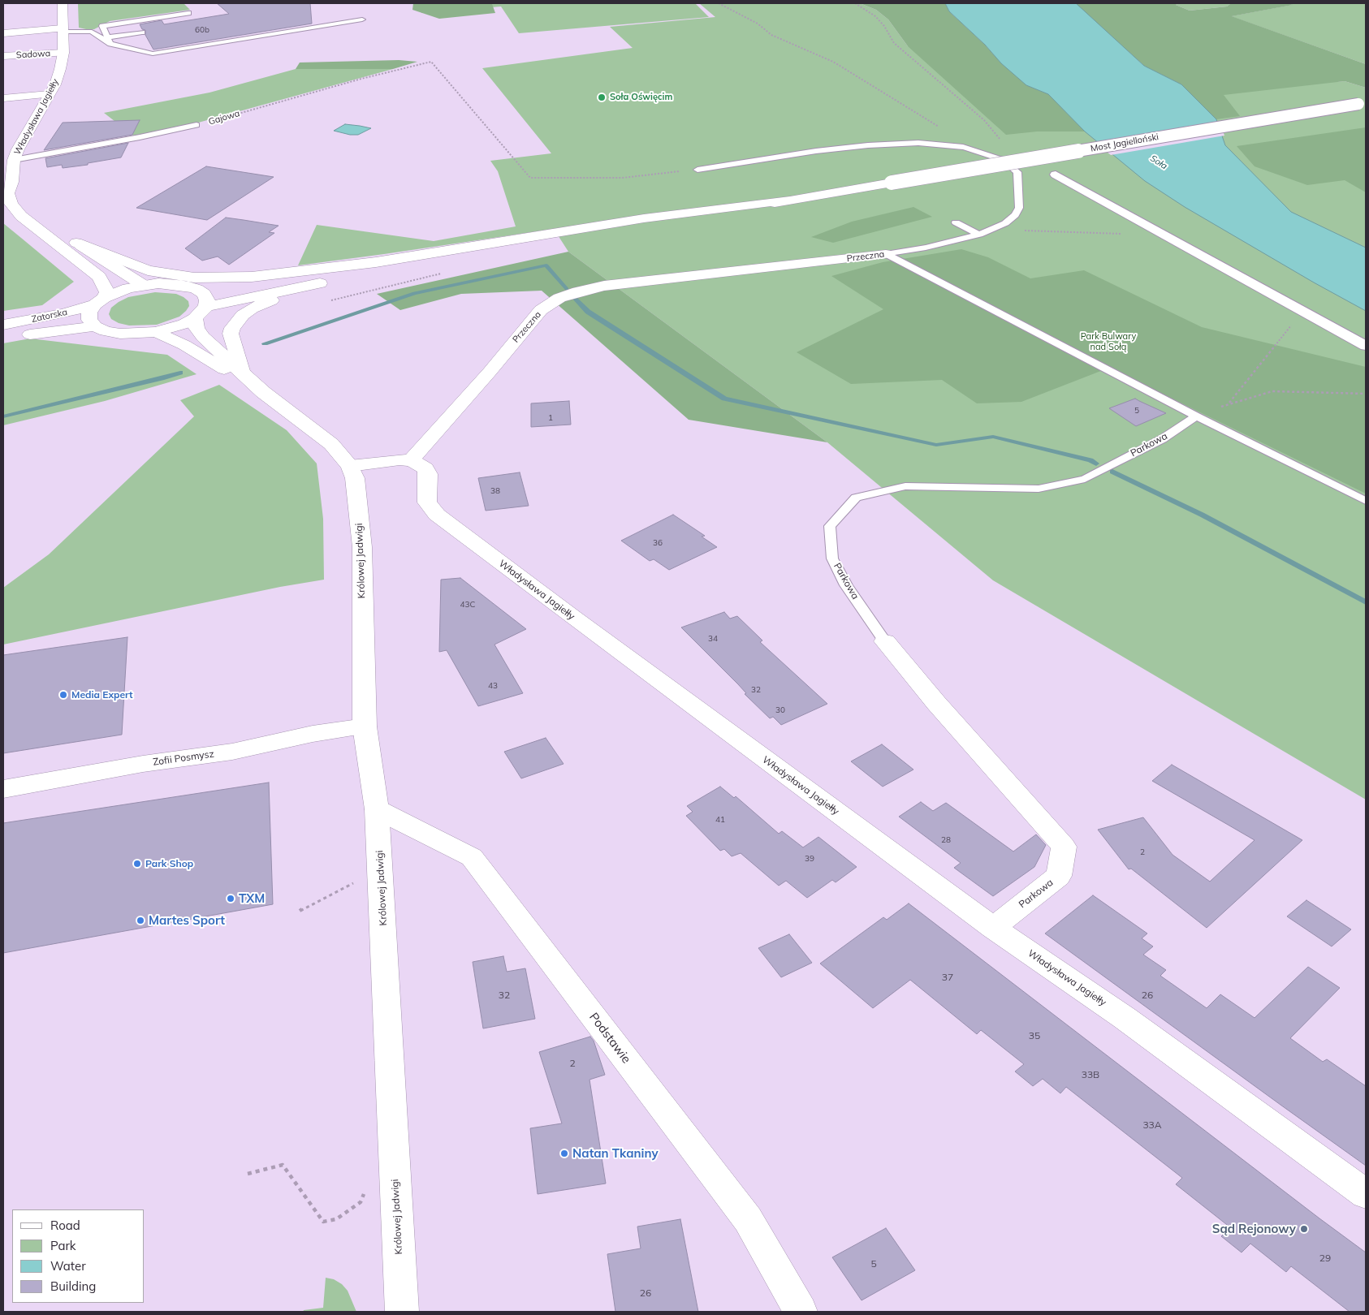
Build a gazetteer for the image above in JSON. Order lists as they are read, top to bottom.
{
  "streets": {
    "street": [
      "Sadowa",
      "Władysława Jagiełły",
      "Most Jagielloński",
      "Przeczna",
      "Zatorska",
      "Parkowa",
      "Królowej Jadwigi",
      "Zofii Posmysz",
      "Podstawie"
    ],
    "lane": ["Gajowa"]
  },
  "crossings": [
    ["Sadowa", "Władysława Jagiełły"],
    ["Władysława Jagiełły", "Gajowa"],
    ["Władysława Jagiełły", "Przeczna"],
    ["Władysława Jagiełły", "Zatorska"],
    ["Władysława Jagiełły", "Parkowa"],
    ["Gajowa", "Przeczna"],
    ["Most Jagielloński", "Zatorska"],
    ["Królowej Jadwigi", "Zofii Posmysz"],
    ["Królowej Jadwigi", "Podstawie"]
  ],
  "water": ["Soła"],
  "parks": ["Park Bulwary nad Sołą"],
  "places": [
    "Soła Oświęcim",
    "Media Expert",
    "Park Shop",
    "TXM",
    "Martes Sport",
    "Natan Tkaniny",
    "Sąd Rejonowy"
  ],
  "house_numbers": [
    "60b",
    "5",
    "1",
    "38",
    "36",
    "43C",
    "34",
    "43",
    "32",
    "30",
    "41",
    "28",
    "2",
    "39",
    "37",
    "32",
    "26",
    "35",
    "2",
    "33B",
    "33A",
    "29",
    "5",
    "26"
  ],
  "legend": [
    "Road",
    "Park",
    "Water",
    "Building"
  ]
}
